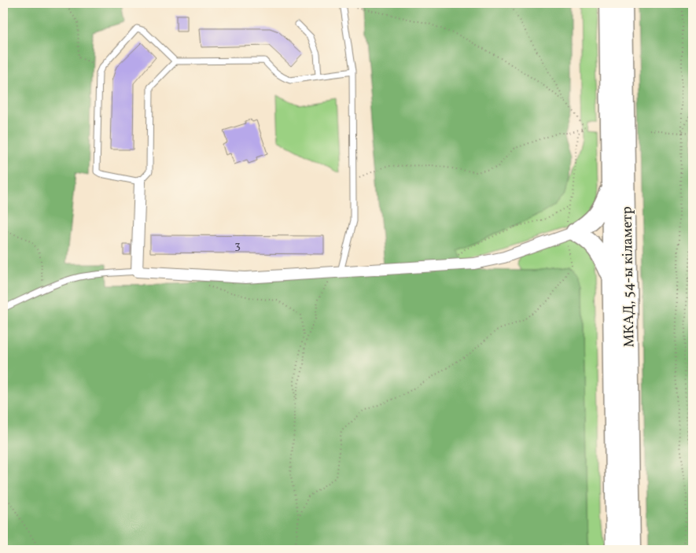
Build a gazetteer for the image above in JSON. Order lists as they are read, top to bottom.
{
  "streets": {
    "highway": ["МКАД, 54-ы кіламетр"]
  },
  "house_numbers": ["3"]
}
